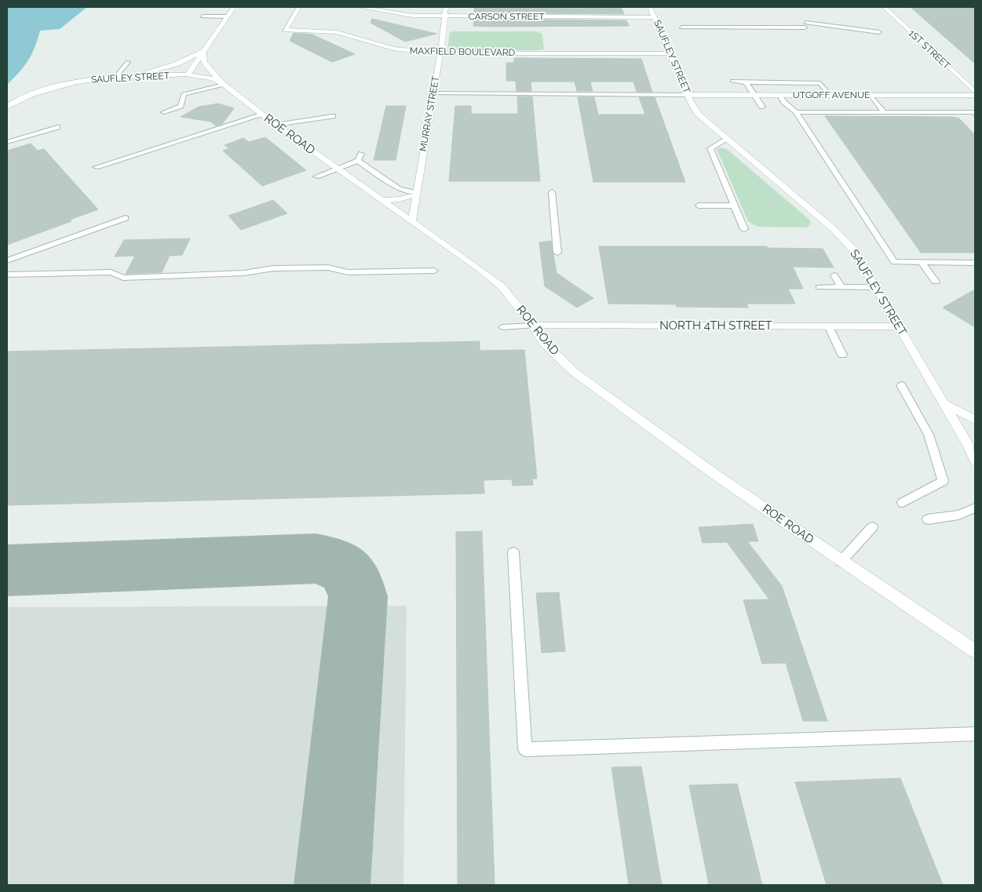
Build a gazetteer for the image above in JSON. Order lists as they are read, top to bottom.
{
  "streets": {
    "street": [
      "CARSON STREET",
      "1ST STREET",
      "MAXFIELD BOULEVARD",
      "SAUFLEY STREET",
      "UTGOFF AVENUE",
      "MURRAY STREET",
      "ROE ROAD",
      "NORTH 4TH STREET"
    ]
  },
  "crossings": [
    ["CARSON STREET", "SAUFLEY STREET"],
    ["CARSON STREET", "MURRAY STREET"],
    ["MAXFIELD BOULEVARD", "SAUFLEY STREET"],
    ["MAXFIELD BOULEVARD", "MURRAY STREET"],
    ["SAUFLEY STREET", "UTGOFF AVENUE"],
    ["SAUFLEY STREET", "ROE ROAD"],
    ["SAUFLEY STREET", "NORTH 4TH STREET"],
    ["MURRAY STREET", "ROE ROAD"],
    ["ROE ROAD", "NORTH 4TH STREET"]
  ]
}
